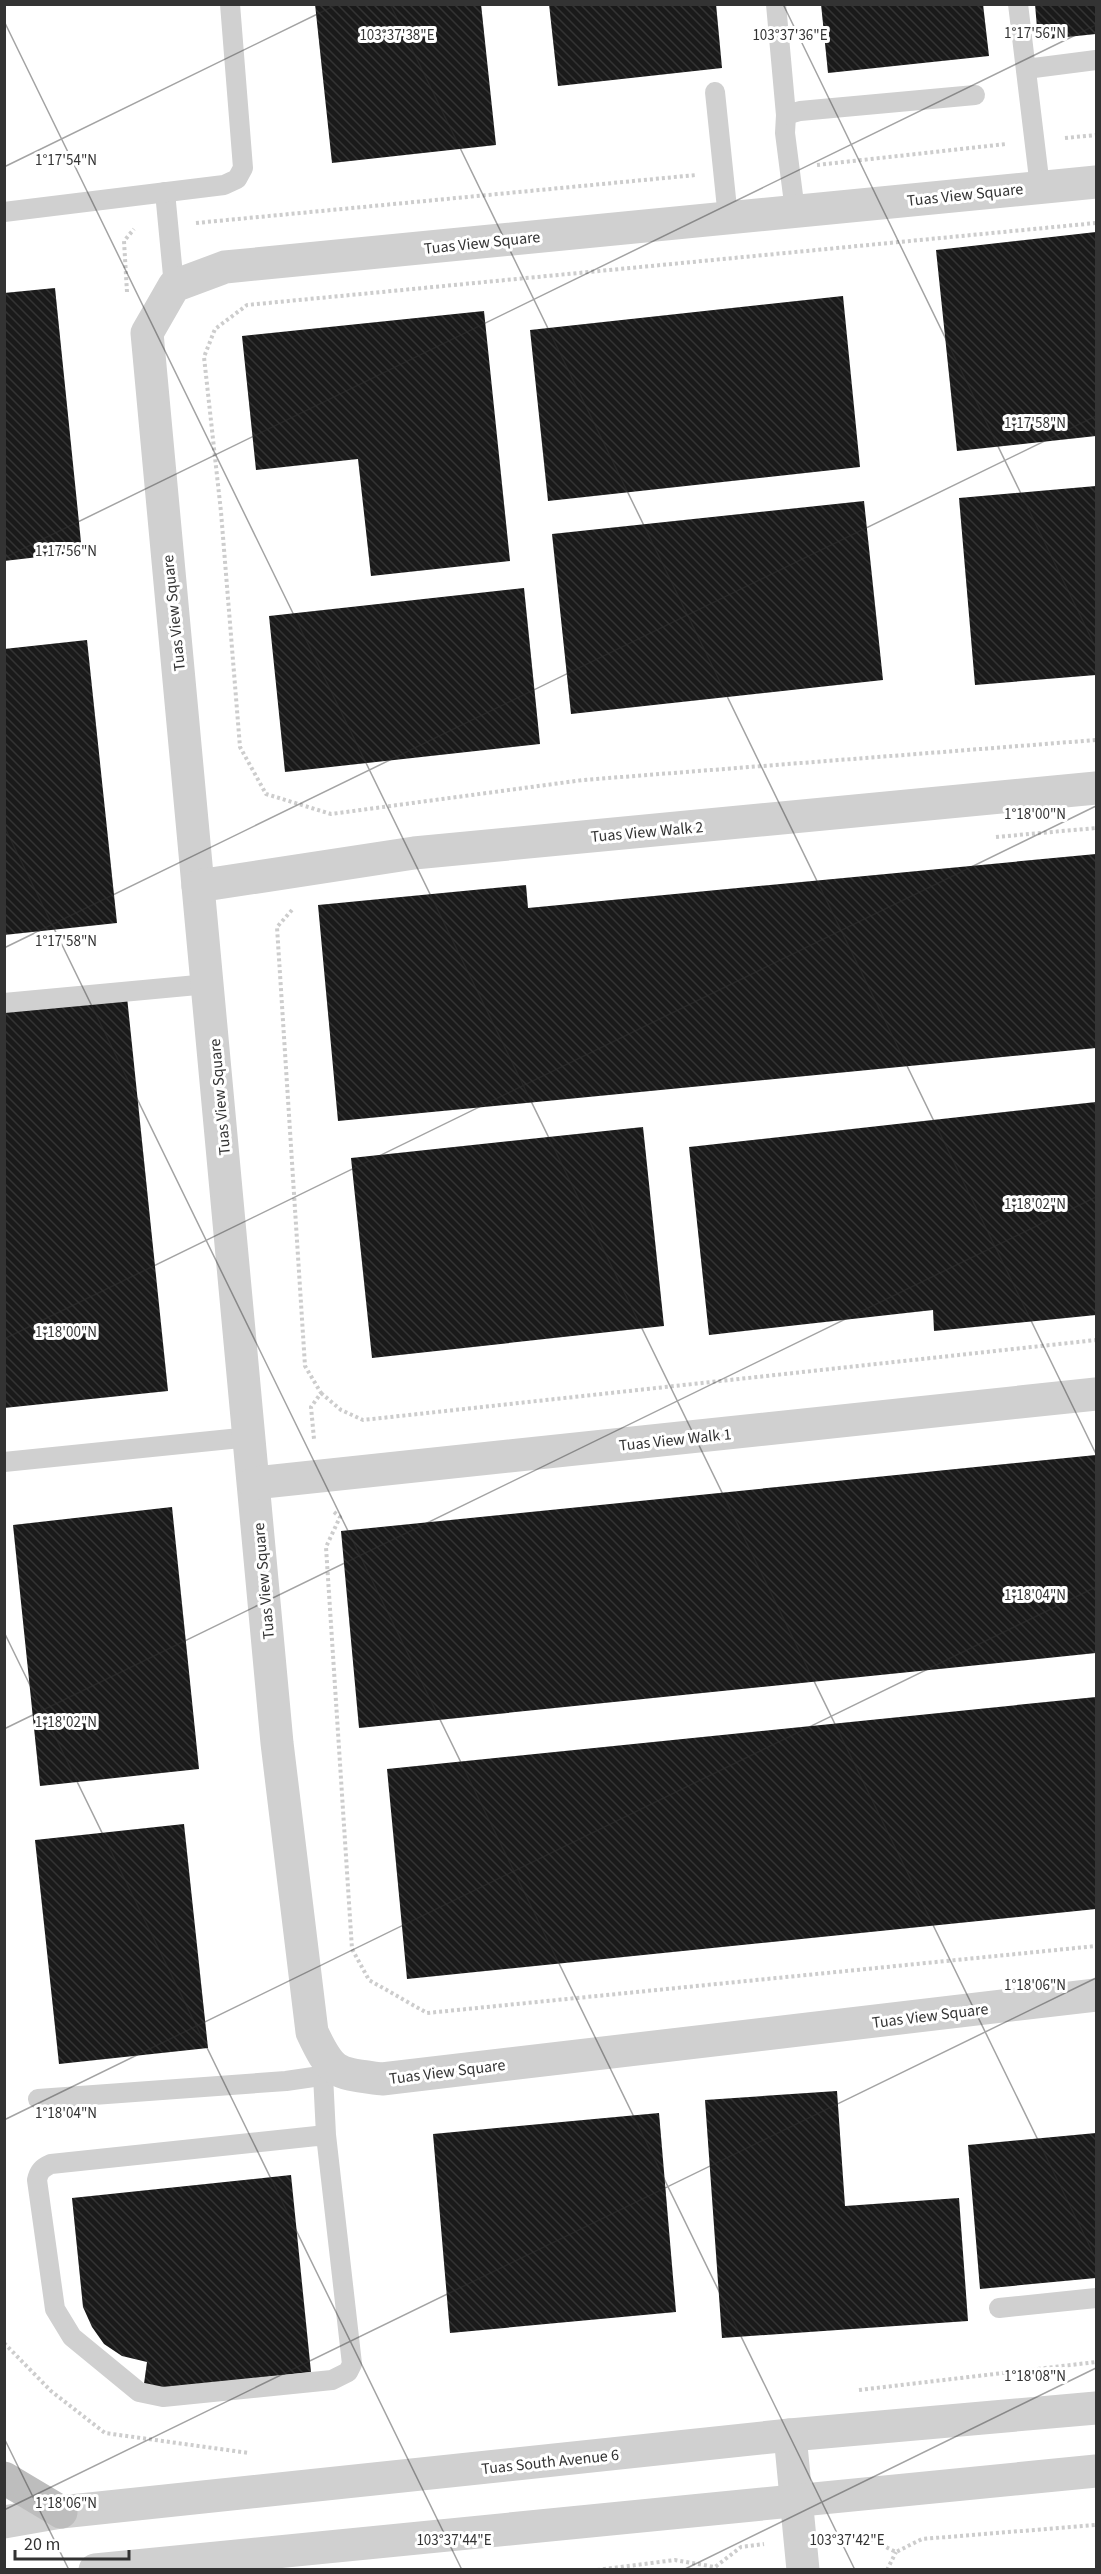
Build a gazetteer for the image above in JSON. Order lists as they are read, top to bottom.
{
  "streets": {
    "street": [
      "Tuas View Square",
      "Tuas View Walk 2",
      "Tuas View Walk 1",
      "Tuas South Avenue 6"
    ]
  },
  "crossings": [
    ["Tuas View Square", "Tuas View Walk 2"],
    ["Tuas View Square", "Tuas View Walk 1"]
  ],
  "scale_bar": "20 m",
  "coordinates": [
    "1°17'56\"N",
    "103°37'38\"E",
    "103°37'36\"E",
    "1°17'54\"N",
    "1°17'58\"N",
    "1°18'00\"N",
    "1°18'02\"N",
    "1°18'04\"N",
    "1°18'06\"N",
    "1°18'08\"N",
    "103°37'44\"E",
    "103°37'42\"E"
  ]
}
